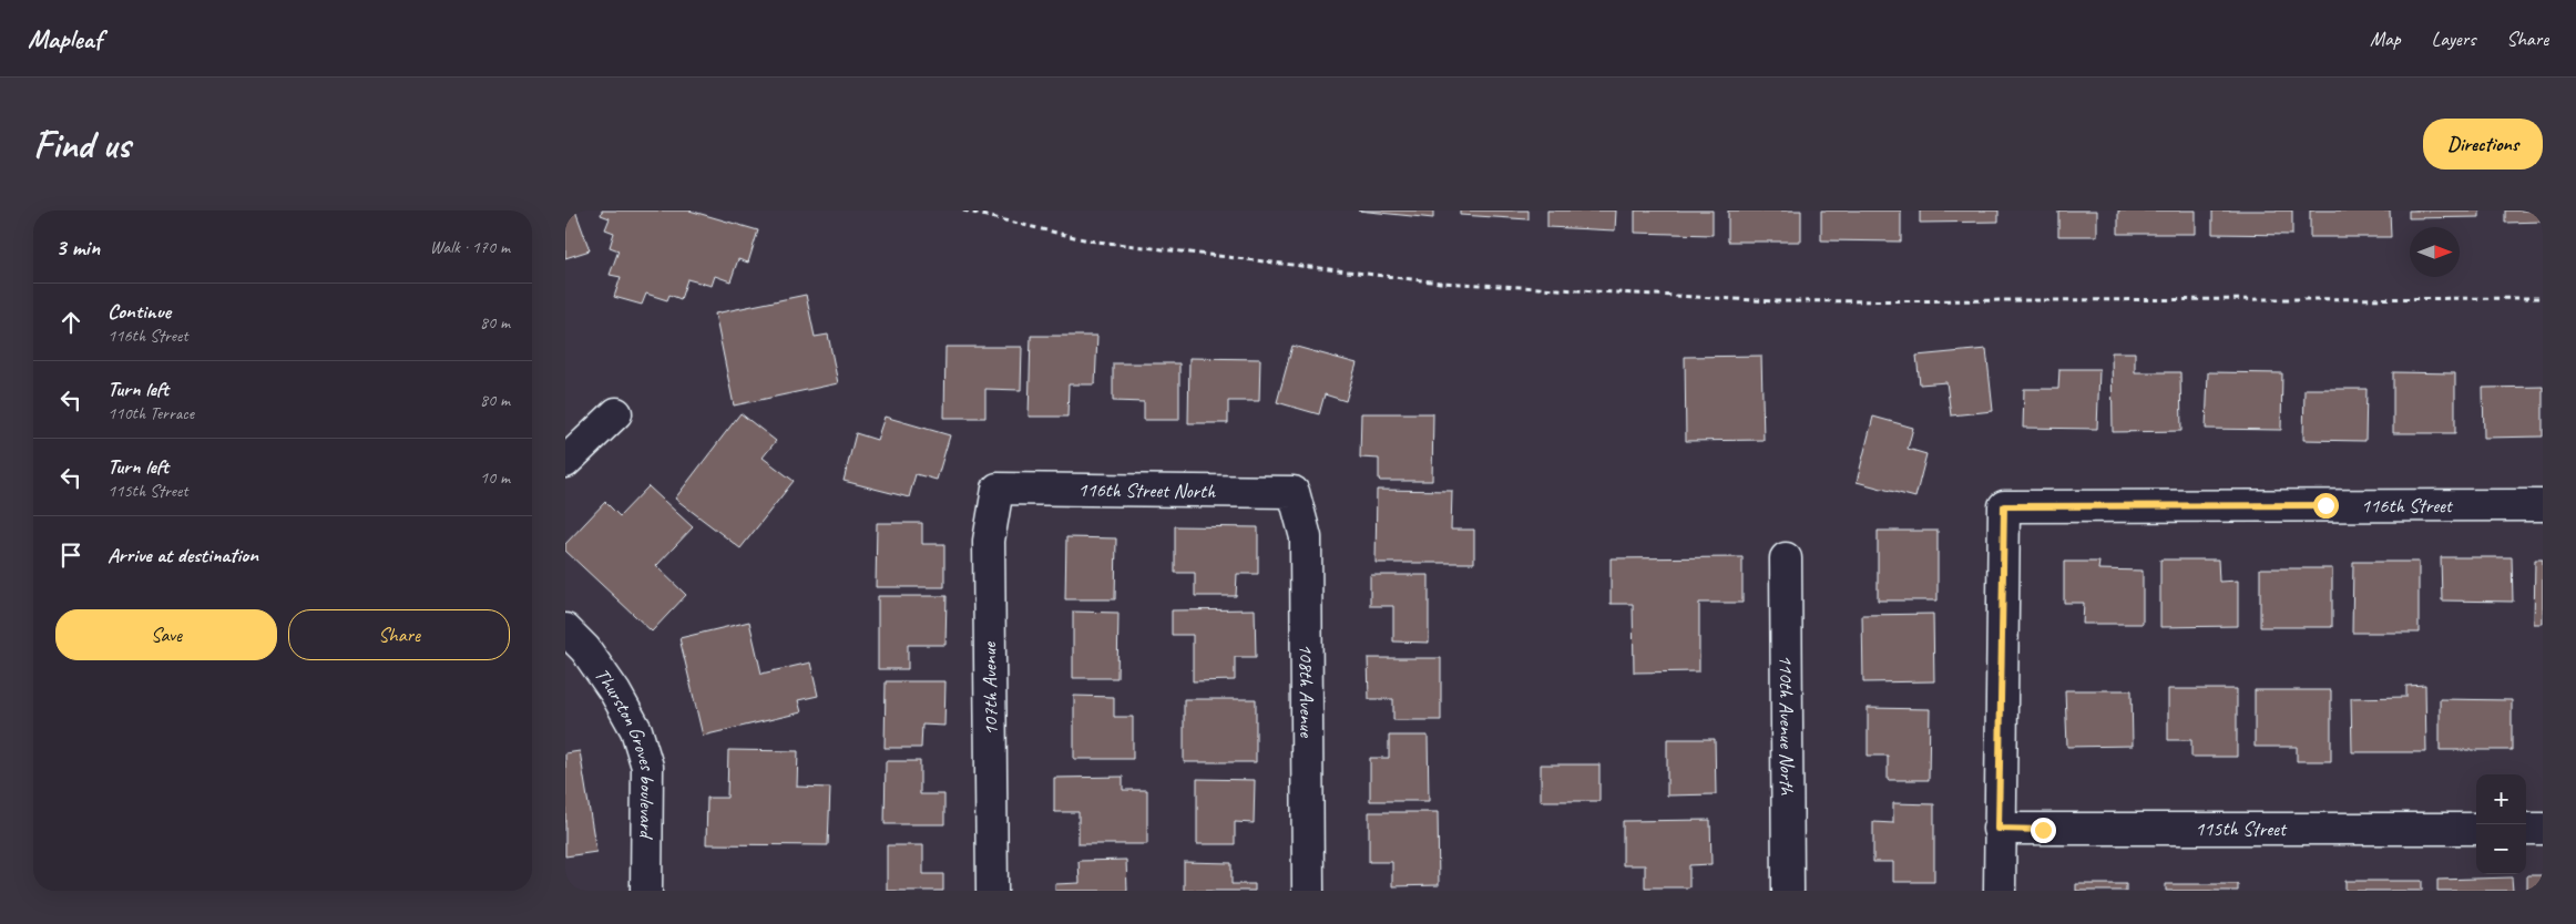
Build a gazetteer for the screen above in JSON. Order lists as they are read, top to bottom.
{
  "streets": {
    "street": [
      "116th Street North",
      "116th Street",
      "107th Avenue",
      "108th Avenue",
      "110th Avenue North",
      "Thurston Groves boulevard",
      "115th Street"
    ]
  },
  "crossings": [
    ["116th Street North", "107th Avenue"],
    ["116th Street North", "108th Avenue"],
    ["116th Street", "115th Street"]
  ],
  "north": "right",
  "page": {
    "header": "Mapleaf",
    "nav": ["Map", "Layers", "Share"],
    "buttons": [
      "Directions",
      ["Save", "Share"]
    ],
    "title": "Find us",
    "heading": ["3 min", "Walk · 170 m"],
    "list": [
      ["Continue", "116th Street", "80 m"],
      ["Turn left", "110th Terrace", "80 m"],
      ["Turn left", "115th Street", "10 m"],
      "Arrive at destination"
    ],
    "map_buttons": ["+", "−"]
  }
}
